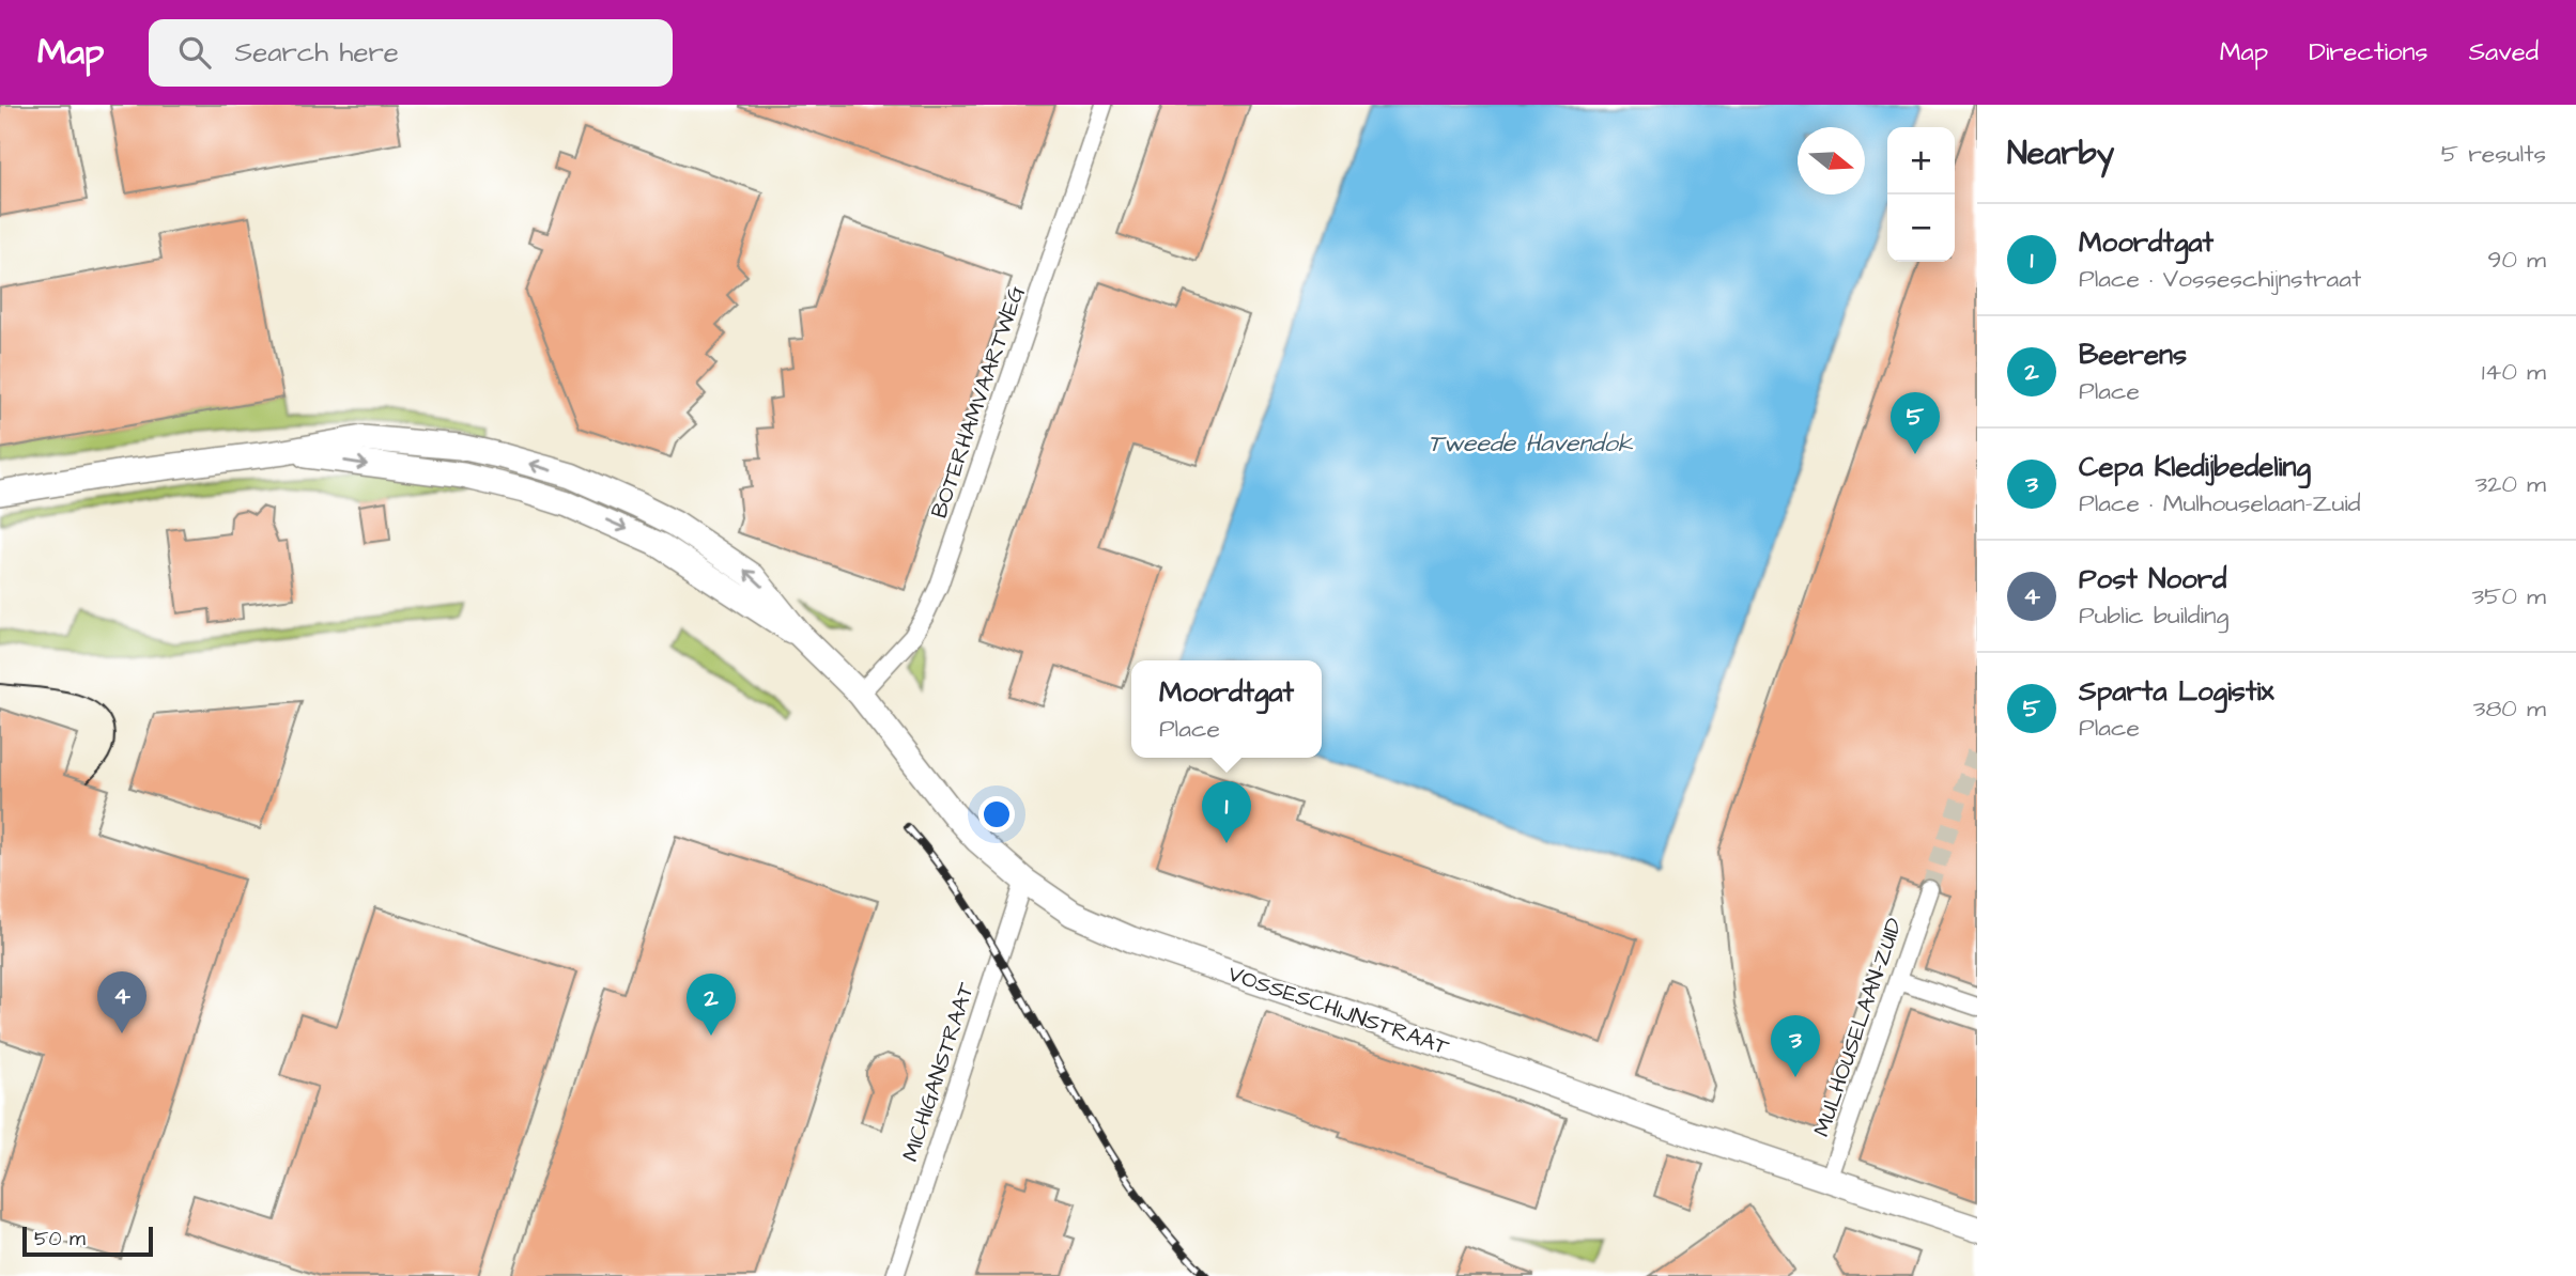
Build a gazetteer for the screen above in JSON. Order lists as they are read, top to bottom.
{
  "streets": {
    "street": [
      "BOTERHAMVAARTWEG",
      "VOSSESCHIJNSTRAAT",
      "MULHOUSELAAN-ZUID",
      "MICHIGANSTRAAT"
    ]
  },
  "crossings": [
    ["BOTERHAMVAARTWEG", "VOSSESCHIJNSTRAAT"],
    ["VOSSESCHIJNSTRAAT", "MULHOUSELAAN-ZUID"],
    ["VOSSESCHIJNSTRAAT", "MICHIGANSTRAAT"]
  ],
  "water": ["Tweede Havendok"],
  "scale_bar": "50 m",
  "north": "right",
  "page": {
    "header": "Map",
    "search": "Search here",
    "nav": ["Map", "Directions", "Saved"],
    "heading": ["Nearby", "5 results"],
    "map_buttons": ["+", "−"],
    "list": [
      {
        "mark": "1",
        "name": "Moordtgat",
        "note": "Place · Vosseschijnstraat",
        "value": "90 m"
      },
      {
        "mark": "2",
        "name": "Beerens",
        "note": "Place",
        "value": "140 m"
      },
      {
        "mark": "3",
        "name": "Cepa Kledijbedeling",
        "note": "Place · Mulhouselaan-Zuid",
        "value": "320 m"
      },
      {
        "mark": "4",
        "name": "Post Noord",
        "note": "Public building",
        "value": "350 m"
      },
      {
        "mark": "5",
        "name": "Sparta Logistix",
        "note": "Place",
        "value": "380 m"
      }
    ],
    "pins": [
      "5",
      "1",
      "4",
      "2",
      "3"
    ],
    "popup": ["Moordtgat", "Place"],
    "scale": "50 m"
  }
}
